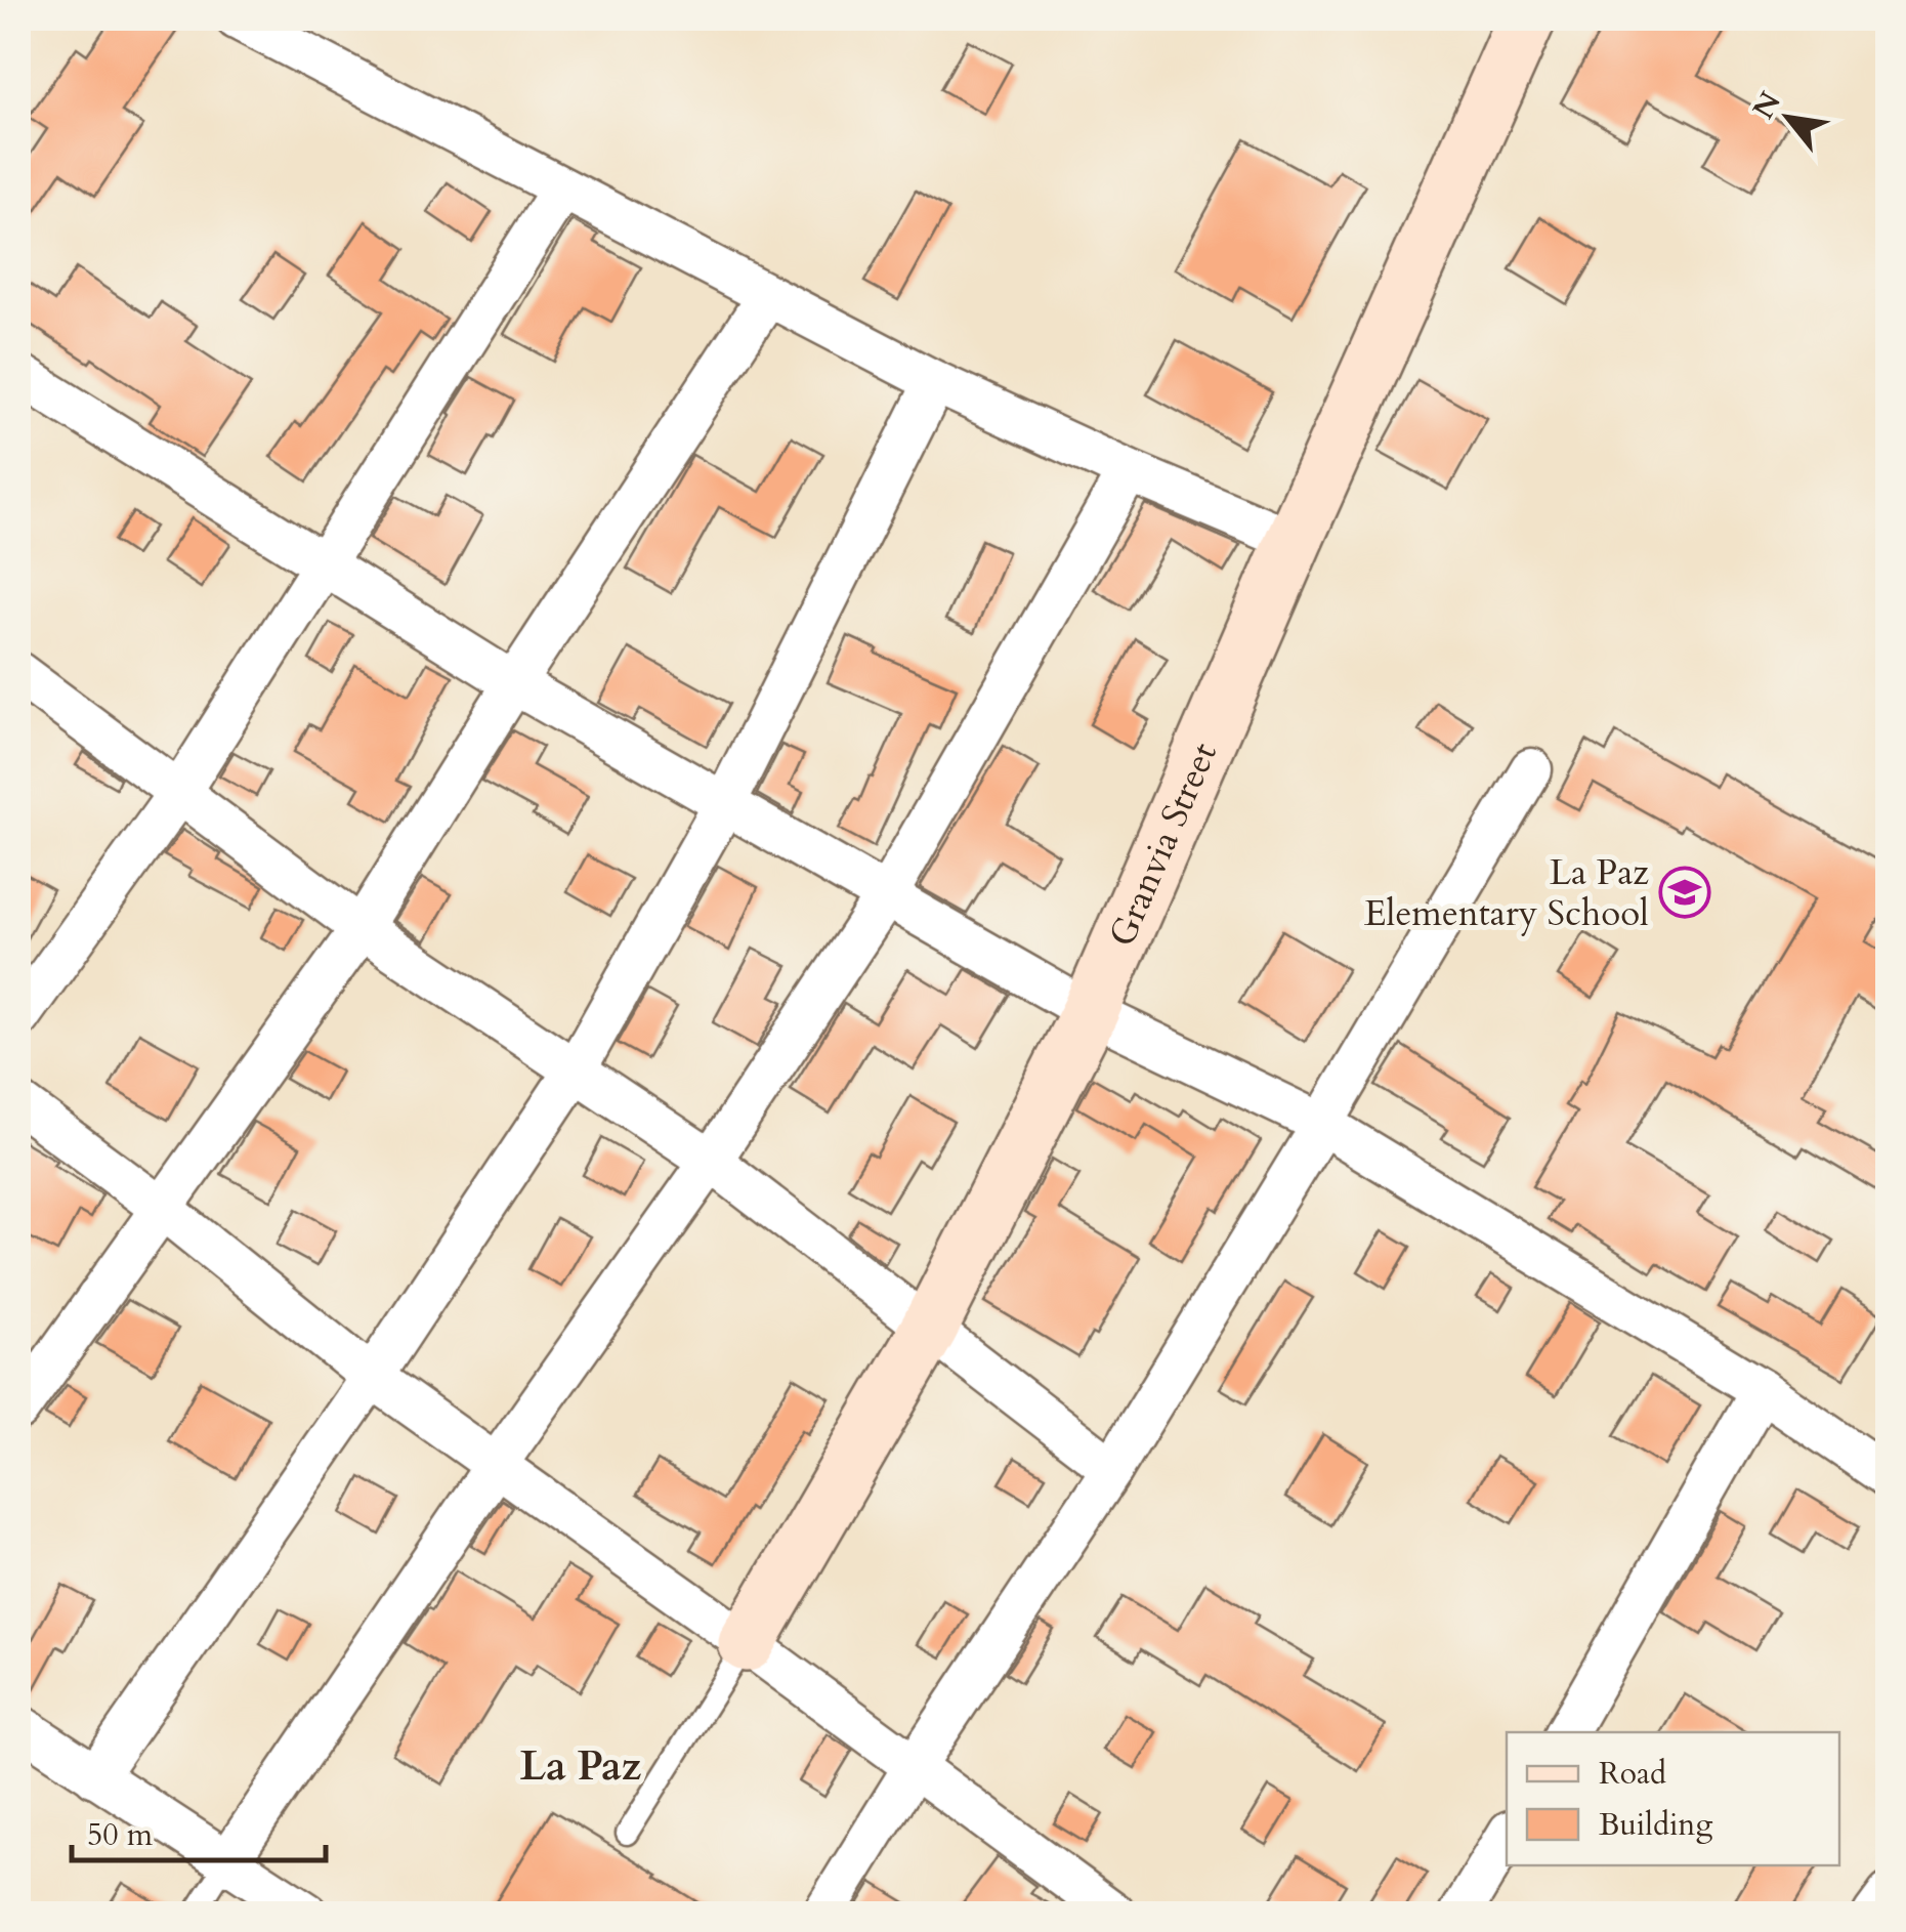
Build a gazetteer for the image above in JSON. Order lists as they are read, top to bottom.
{
  "streets": {
    "street": ["Granvia Street"]
  },
  "districts": ["La Paz"],
  "places": {
    "school or university": ["La Paz Elementary School"]
  },
  "legend": ["Road", "Building"],
  "scale_bar": "50 m",
  "north": "top left"
}
